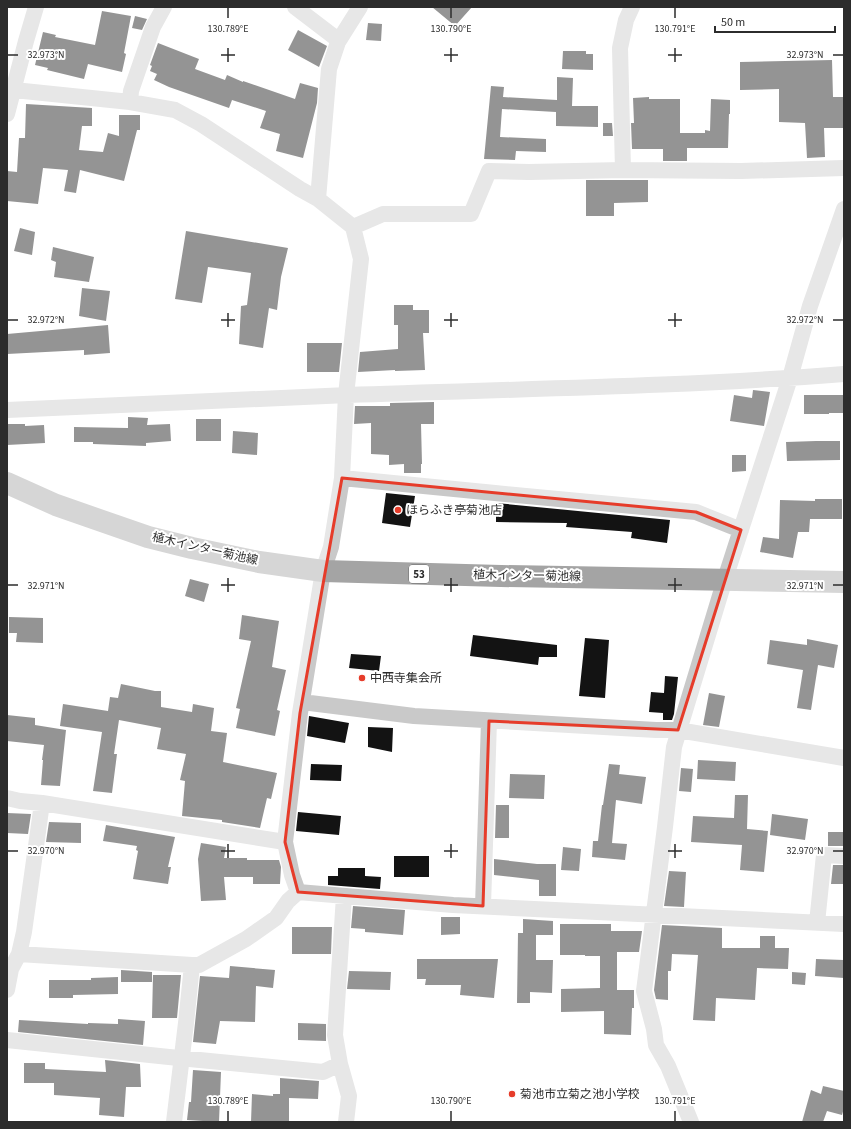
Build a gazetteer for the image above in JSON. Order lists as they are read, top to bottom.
{
  "streets": {
    "main road": ["植木インター菊池線", "53"]
  },
  "places": ["ほらふき亭菊池店", "中西寺集会所", "菊池市立菊之池小学校"],
  "scale_bar": "50 m",
  "coordinates": [
    "130.789°E",
    "130.790°E",
    "130.791°E",
    "32.973°N",
    "32.972°N",
    "32.971°N",
    "32.970°N"
  ]
}
